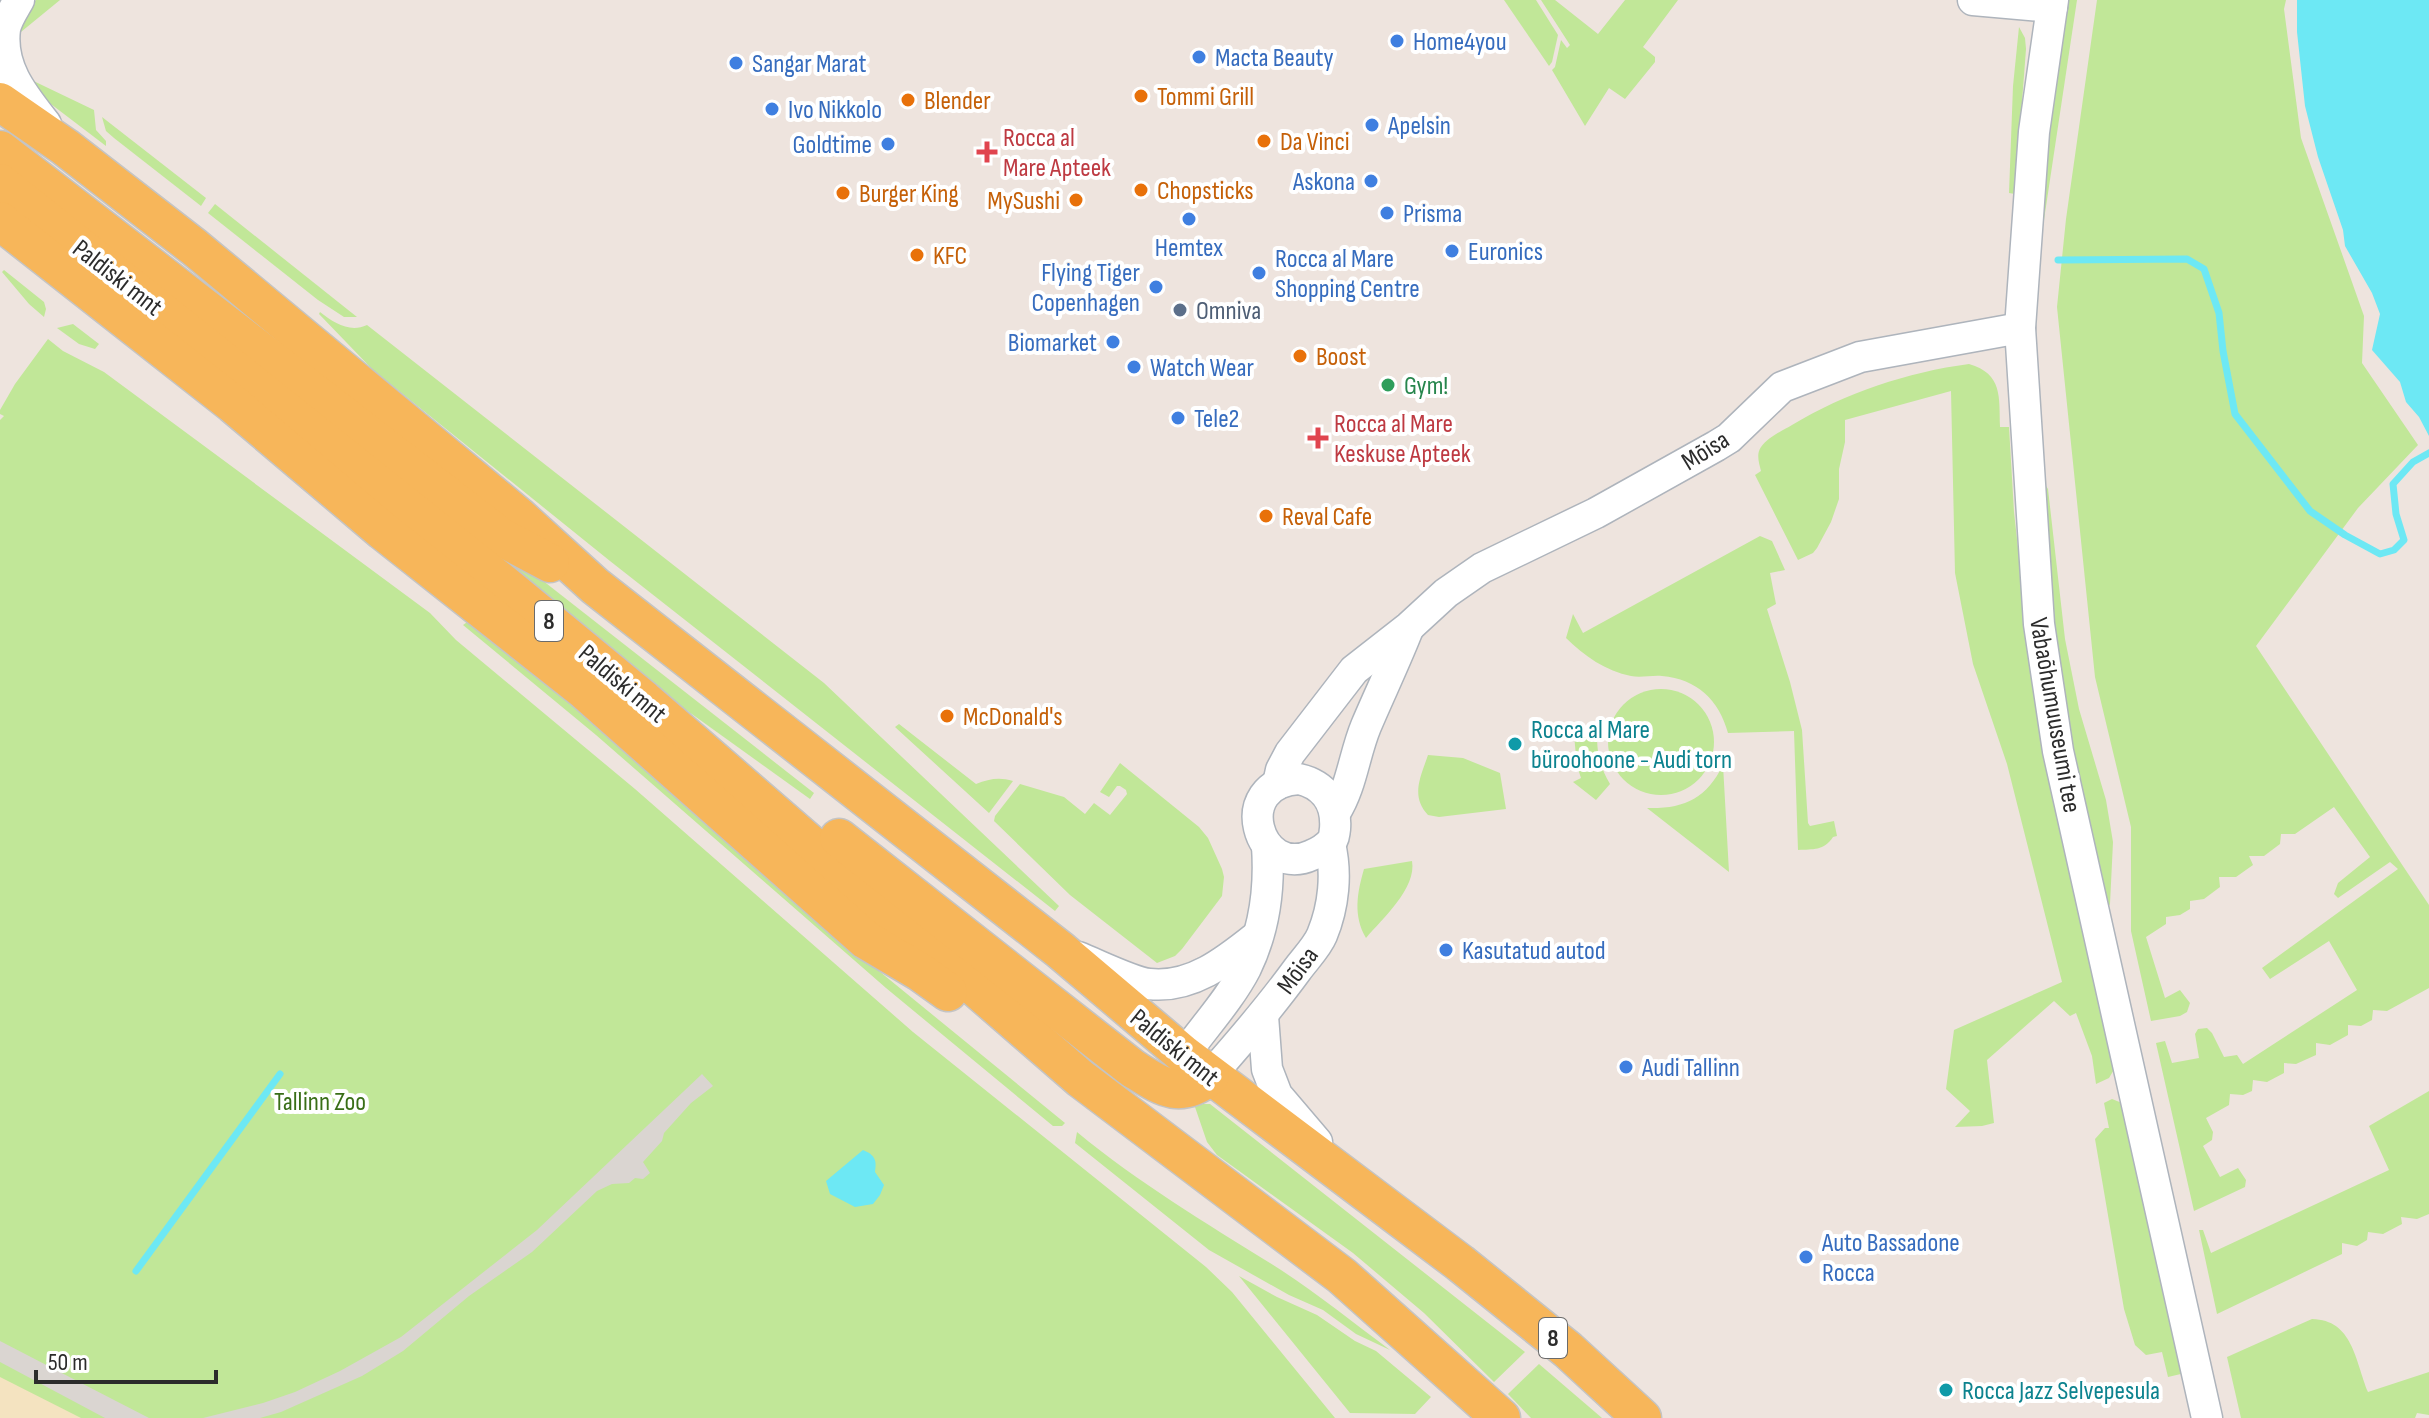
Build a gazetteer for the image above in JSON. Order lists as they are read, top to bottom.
{
  "streets": {
    "main road": ["Paldiski mnt", "8"],
    "street": ["Mõisa", "Vabaõhumuuseumi tee"]
  },
  "crossings": [
    ["Paldiski mnt", "Mõisa"],
    ["Mõisa", "Vabaõhumuuseumi tee"]
  ],
  "parks": ["Tallinn Zoo"],
  "places": {
    "other": [
      "Home4you",
      "Macta Beauty",
      "Sangar Marat",
      "Tommi Grill",
      "Blender",
      "Ivo Nikkolo",
      "Apelsin",
      "Da Vinci",
      "Goldtime",
      "Askona",
      "Chopsticks",
      "Burger King",
      "MySushi",
      "Prisma",
      "Hemtex",
      "Euronics",
      "KFC",
      "Rocca al Mare Shopping Centre",
      "Flying Tiger Copenhagen",
      "Omniva",
      "Biomarket",
      "Boost",
      "Watch Wear",
      "Gym!",
      "Tele2",
      "Reval Cafe",
      "McDonald's",
      "Rocca al Mare büroohoone - Audi torn",
      "Kasutatud autod",
      "Audi Tallinn",
      "Auto Bassadone Rocca",
      "Rocca Jazz Selvepesula"
    ],
    "health": ["Rocca al Mare Apteek", "Rocca al Mare Keskuse Apteek"]
  },
  "scale_bar": "50 m"
}
